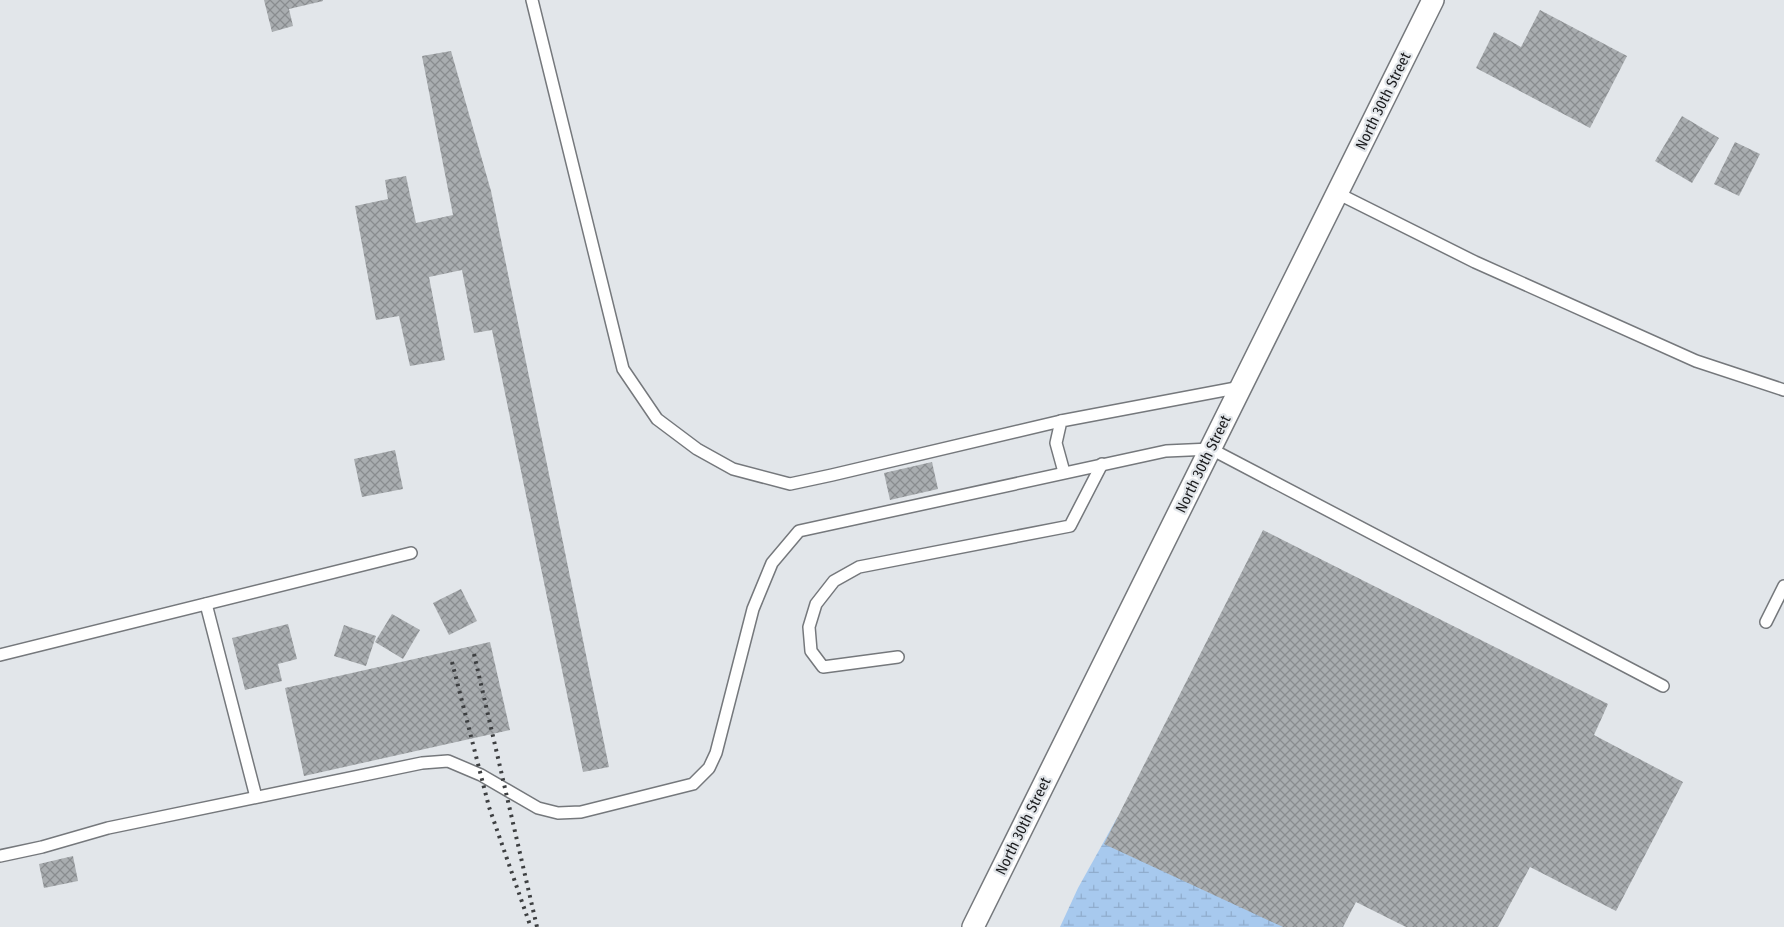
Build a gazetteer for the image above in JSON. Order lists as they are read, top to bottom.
{
  "streets": {
    "street": ["North 30th Street"]
  }
}
